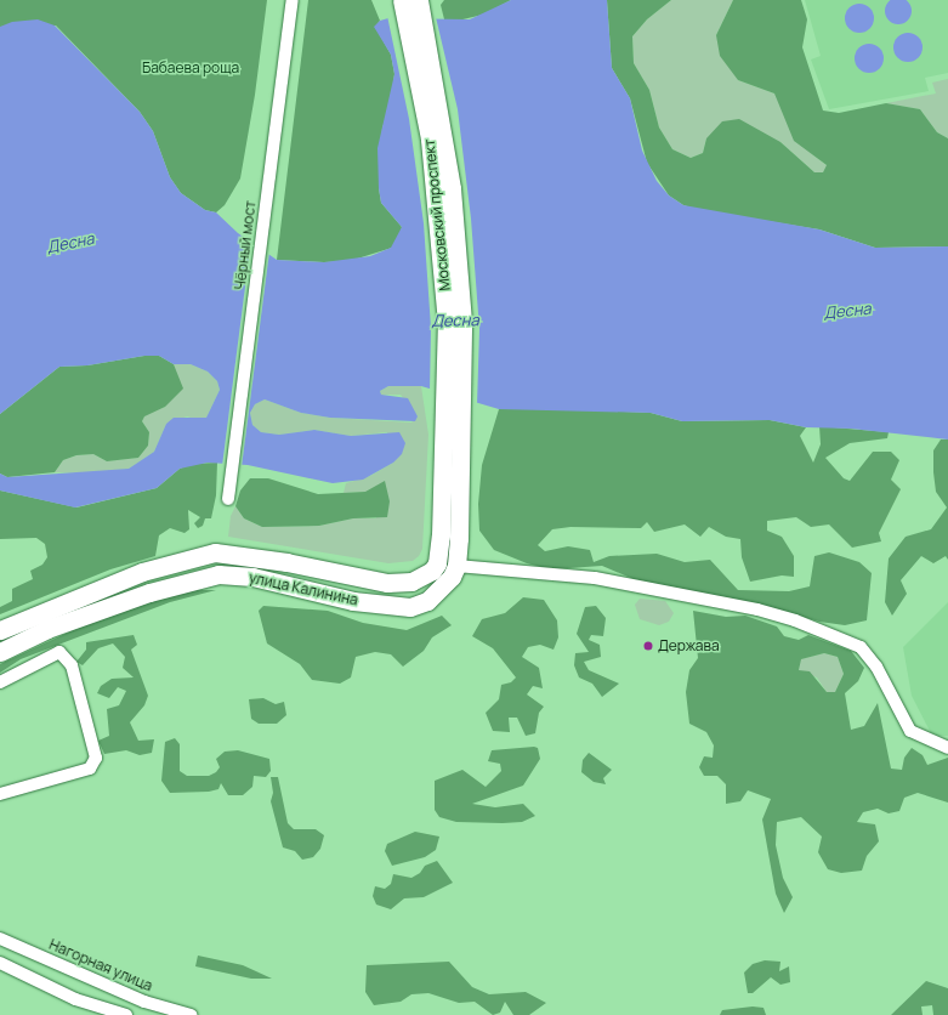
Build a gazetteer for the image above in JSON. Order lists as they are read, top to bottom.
{
  "streets": {
    "main road": ["Московский проспект", "улица Калинина"],
    "street": ["Чёрный мост", "Нагорная улица"]
  },
  "crossings": [
    ["Московский проспект", "улица Калинина"]
  ],
  "water": ["Десна"],
  "parks": ["Бабаева роща"],
  "places": ["Держава"]
}
